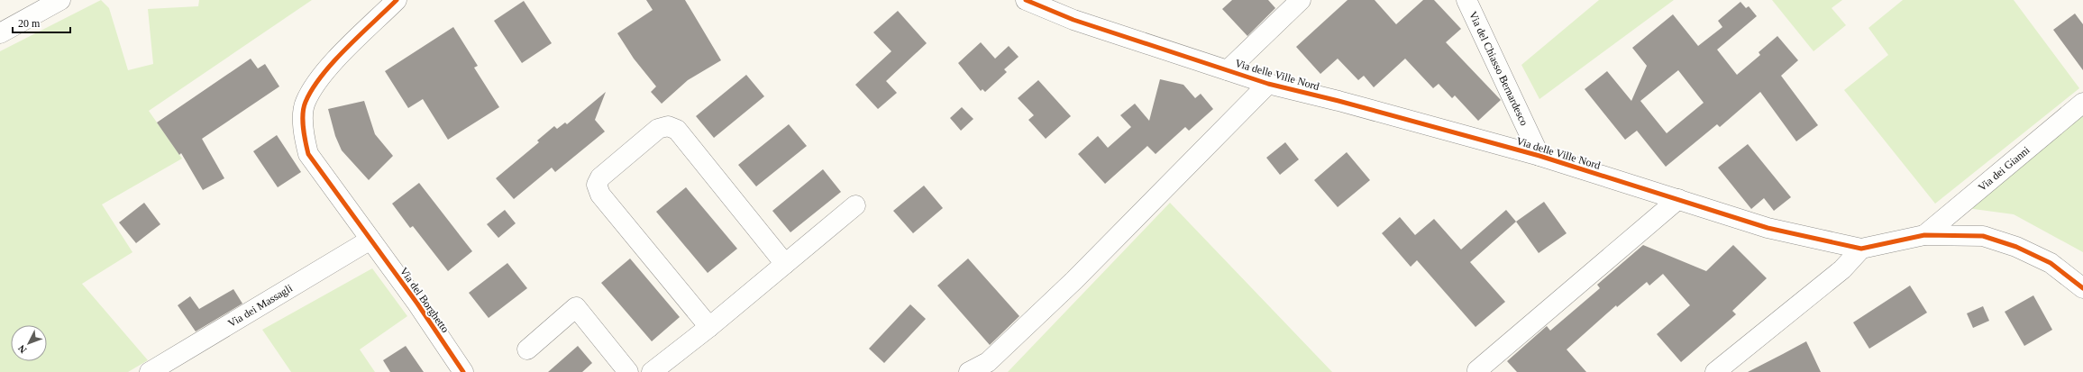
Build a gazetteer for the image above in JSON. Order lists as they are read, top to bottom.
{
  "streets": {
    "street": [
      "Via del Chiasso Bernardesco",
      "Via delle Ville Nord",
      "Via dei Gianni",
      "Via del Borghetto",
      "Via dei Massagli"
    ]
  },
  "crossings": [
    ["Via del Chiasso Bernardesco", "Via delle Ville Nord"],
    ["Via delle Ville Nord", "Via dei Gianni"],
    ["Via del Borghetto", "Via dei Massagli"]
  ],
  "scale_bar": "20 m",
  "north": "bottom left"
}
